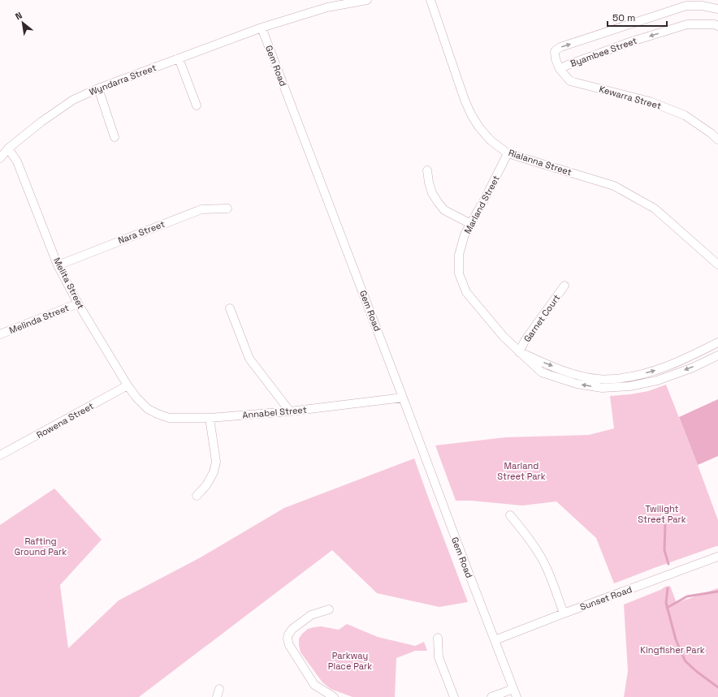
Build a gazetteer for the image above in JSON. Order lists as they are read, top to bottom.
{
  "streets": {
    "street": [
      "Byambee Street",
      "Gem Road",
      "Wyndarra Street",
      "Kewarra Street",
      "Rialanna Street",
      "Marland Street",
      "Nara Street",
      "Melita Street",
      "Garnet Court",
      "Melinda Street",
      "Annabel Street",
      "Rowena Street",
      "Sunset Road"
    ]
  },
  "crossings": [
    ["Byambee Street", "Kewarra Street"],
    ["Gem Road", "Wyndarra Street"],
    ["Gem Road", "Annabel Street"],
    ["Gem Road", "Sunset Road"],
    ["Wyndarra Street", "Melita Street"],
    ["Rialanna Street", "Marland Street"],
    ["Marland Street", "Garnet Court"],
    ["Nara Street", "Melita Street"],
    ["Melita Street", "Melinda Street"],
    ["Melita Street", "Annabel Street"],
    ["Melita Street", "Rowena Street"]
  ],
  "parks": [
    "Marland Street Park",
    "Twilight Street Park",
    "Rafting Ground Park",
    "Kingfisher Park",
    "Parkway Place Park"
  ],
  "scale_bar": "50 m",
  "north": "top left"
}
